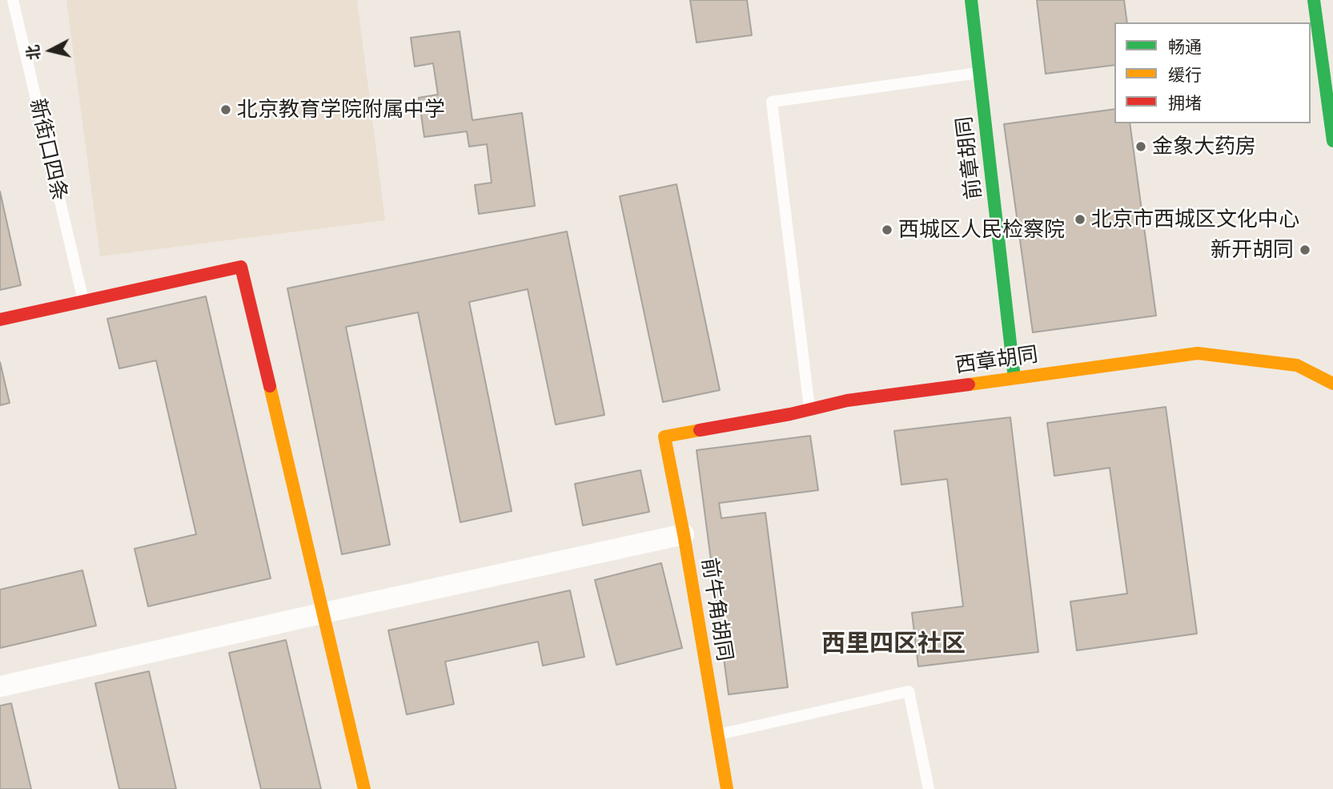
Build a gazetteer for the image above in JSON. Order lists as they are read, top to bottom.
{
  "streets": {
    "street": ["前章胡同", "西章胡同", "前牛角胡同"],
    "lane": ["新街口四条"]
  },
  "crossings": [
    ["前章胡同", "西章胡同"],
    ["西章胡同", "前牛角胡同"]
  ],
  "districts": ["西里四区社区"],
  "places": [
    "北京教育学院附属中学",
    "金象大药房",
    "北京市西城区文化中心",
    "西城区人民检察院",
    "新开胡同"
  ],
  "legend": ["畅通", "缓行", "拥堵"],
  "north": "left"
}
